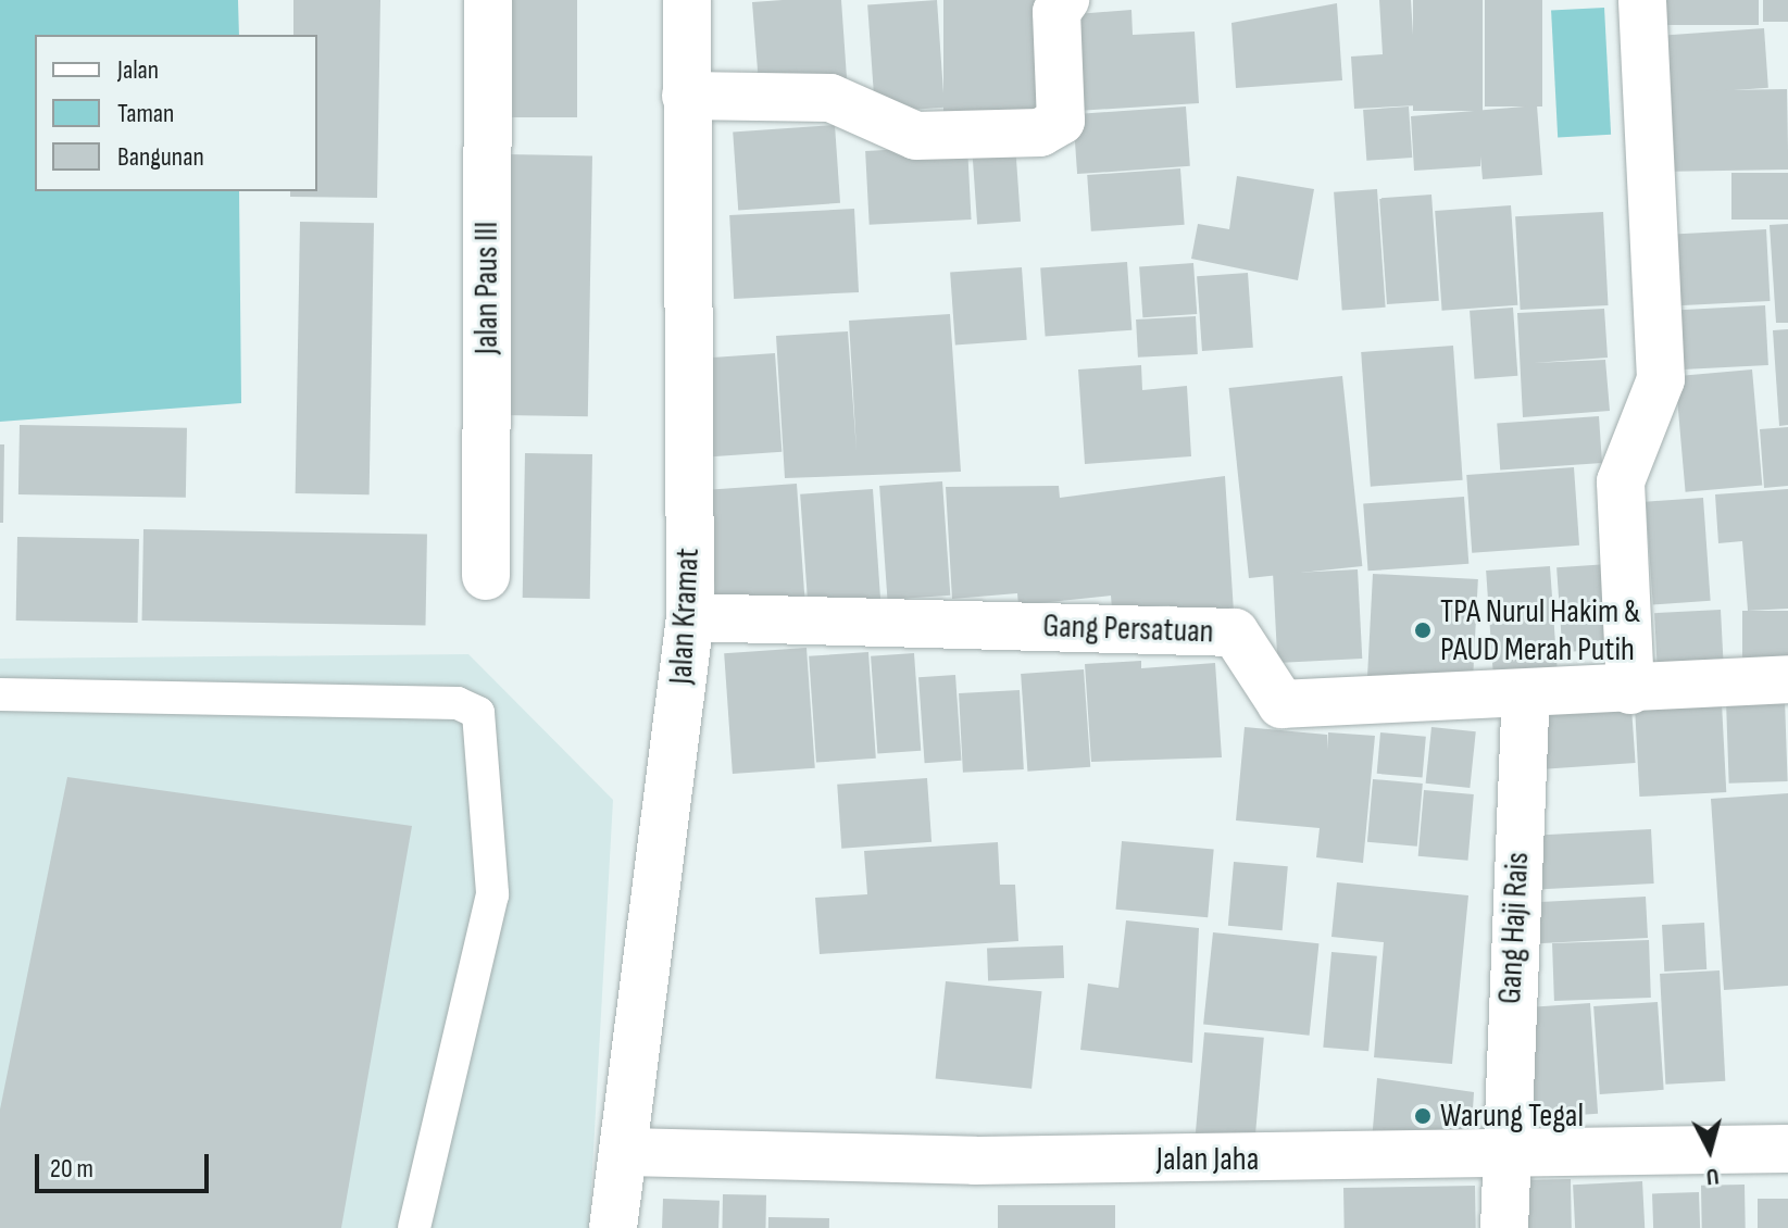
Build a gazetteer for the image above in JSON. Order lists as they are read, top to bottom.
{
  "streets": {
    "street": [
      "Jalan Paus III",
      "Jalan Kramat",
      "Gang Persatuan",
      "Gang Haji Rais",
      "Jalan Jaha"
    ]
  },
  "crossings": [
    ["Jalan Kramat", "Gang Persatuan"],
    ["Jalan Kramat", "Jalan Jaha"],
    ["Gang Persatuan", "Gang Haji Rais"],
    ["Gang Haji Rais", "Jalan Jaha"]
  ],
  "places": ["TPA Nurul Hakim & PAUD Merah Putih", "Warung Tegal"],
  "legend": ["Jalan", "Taman", "Bangunan"],
  "scale_bar": "20 m",
  "north": "bottom"
}
